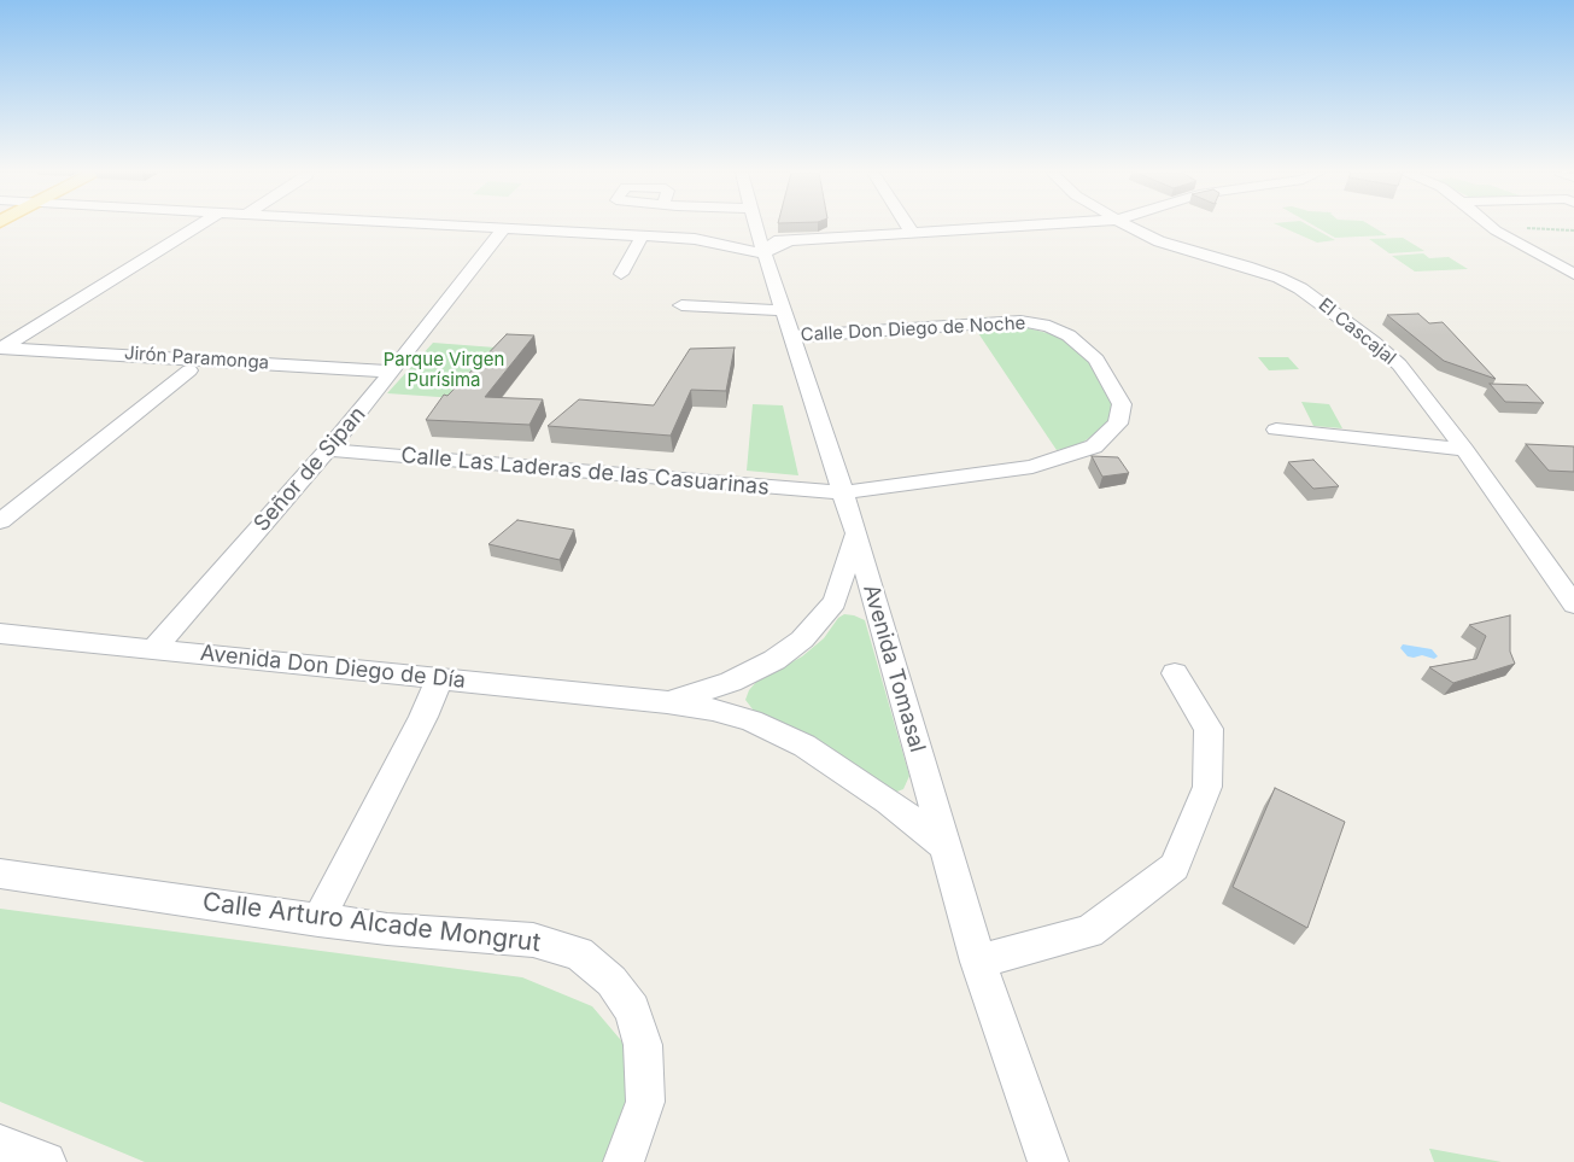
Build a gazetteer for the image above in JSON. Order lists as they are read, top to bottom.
{
  "streets": {
    "street": [
      "Calle Don Diego de Noche",
      "El Cascajal",
      "Jirón Paramonga",
      "Señor de Sipan",
      "Calle Las Laderas de las Casuarinas",
      "Avenida Don Diego de Día",
      "Avenida Tomasal",
      "Calle Arturo Alcade Mongrut"
    ]
  },
  "crossings": [
    ["Calle Don Diego de Noche", "Calle Las Laderas de las Casuarinas"],
    ["Calle Don Diego de Noche", "Avenida Tomasal"],
    ["Jirón Paramonga", "Señor de Sipan"],
    ["Señor de Sipan", "Calle Las Laderas de las Casuarinas"],
    ["Señor de Sipan", "Avenida Don Diego de Día"],
    ["Calle Las Laderas de las Casuarinas", "Avenida Tomasal"],
    ["Avenida Don Diego de Día", "Avenida Tomasal"]
  ],
  "parks": ["Parque Virgen Purísima"]
}
